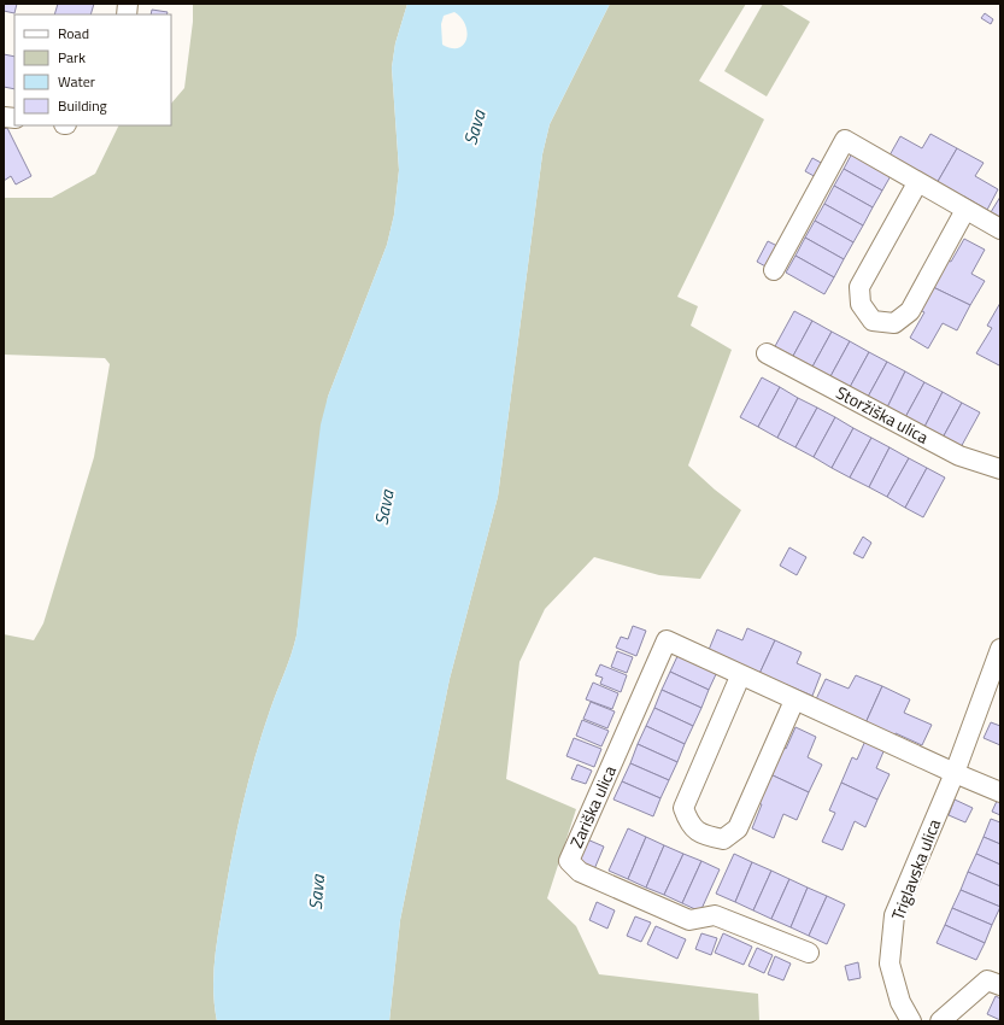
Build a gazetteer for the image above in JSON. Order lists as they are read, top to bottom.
{
  "streets": {
    "street": ["Storžiška ulica", "Zariška ulica", "Triglavska ulica"]
  },
  "crossings": [
    ["Zariška ulica", "Triglavska ulica"]
  ],
  "water": ["Sava"],
  "legend": [
    "Road",
    "Park",
    "Water",
    "Building"
  ]
}
